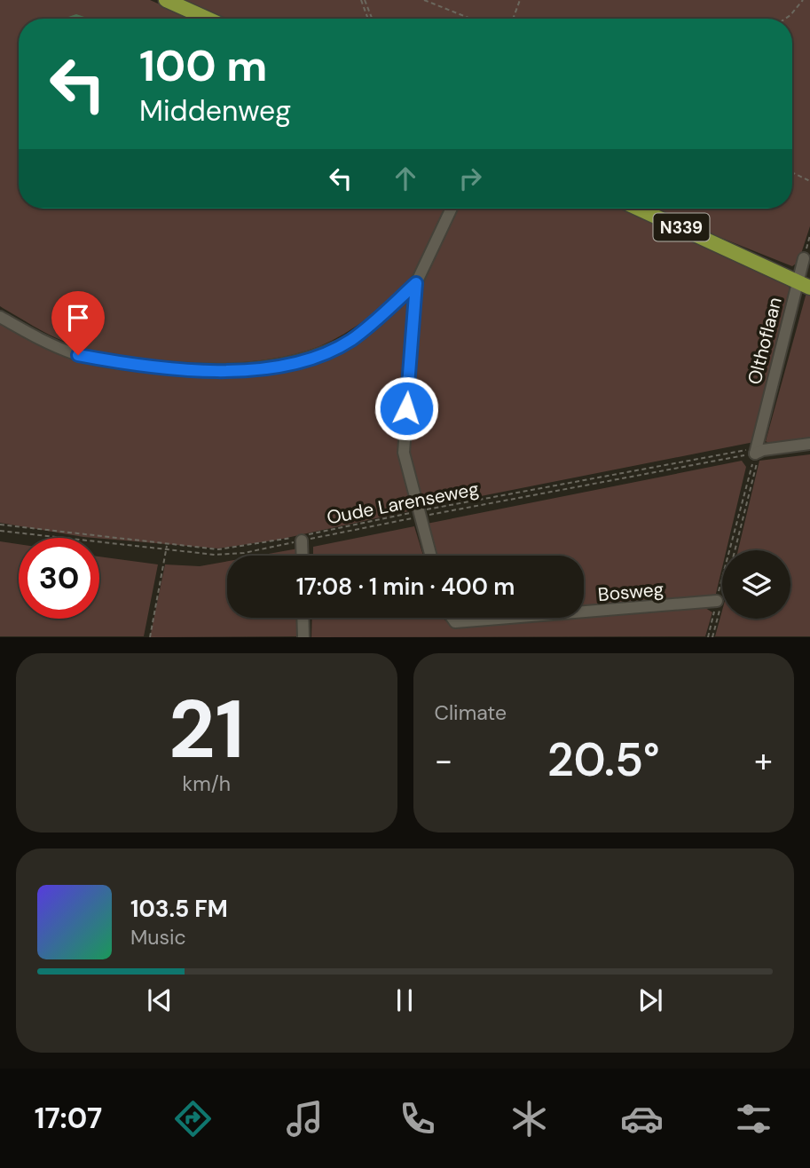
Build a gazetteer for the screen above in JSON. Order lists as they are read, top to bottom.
{
  "streets": {
    "main road": ["N339"],
    "street": ["Olthoflaan", "Bosweg"],
    "path": ["Oude Larenseweg"]
  },
  "crossings": [
    ["N339", "Olthoflaan"],
    ["Olthoflaan", "Oude Larenseweg"]
  ],
  "page": {
    "turn": ["100 m", "Middenweg"],
    "limit": "30",
    "trip": "17:08 · 1 min · 400 m",
    "tile": [
      ["21", "km/h"],
      "Climate"
    ],
    "heat": ["−", "20.5°", "+"],
    "song": ["103.5 FM", "Music"],
    "tabs": "17:07"
  }
}
